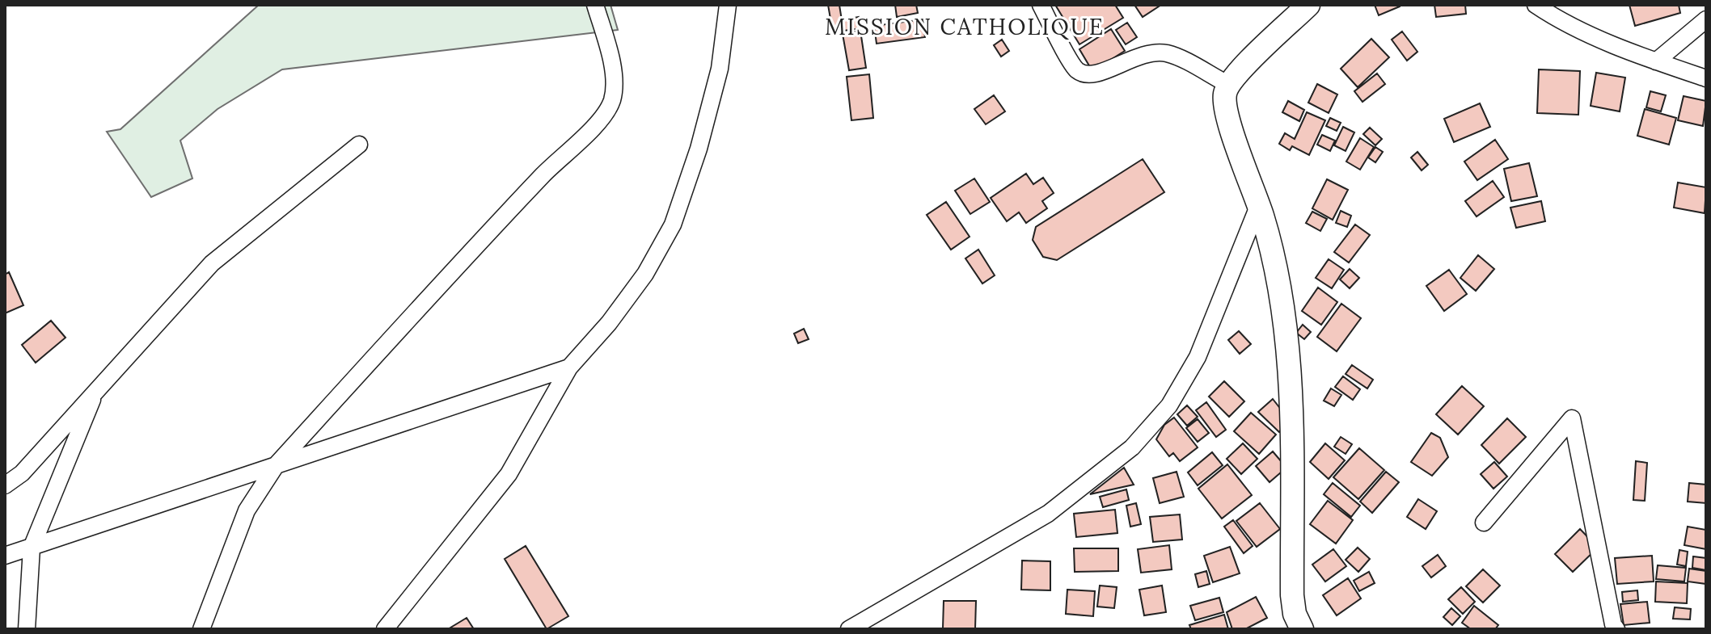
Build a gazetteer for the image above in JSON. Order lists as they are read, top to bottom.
{
  "districts": ["MISSION CATHOLIQUE"]
}
